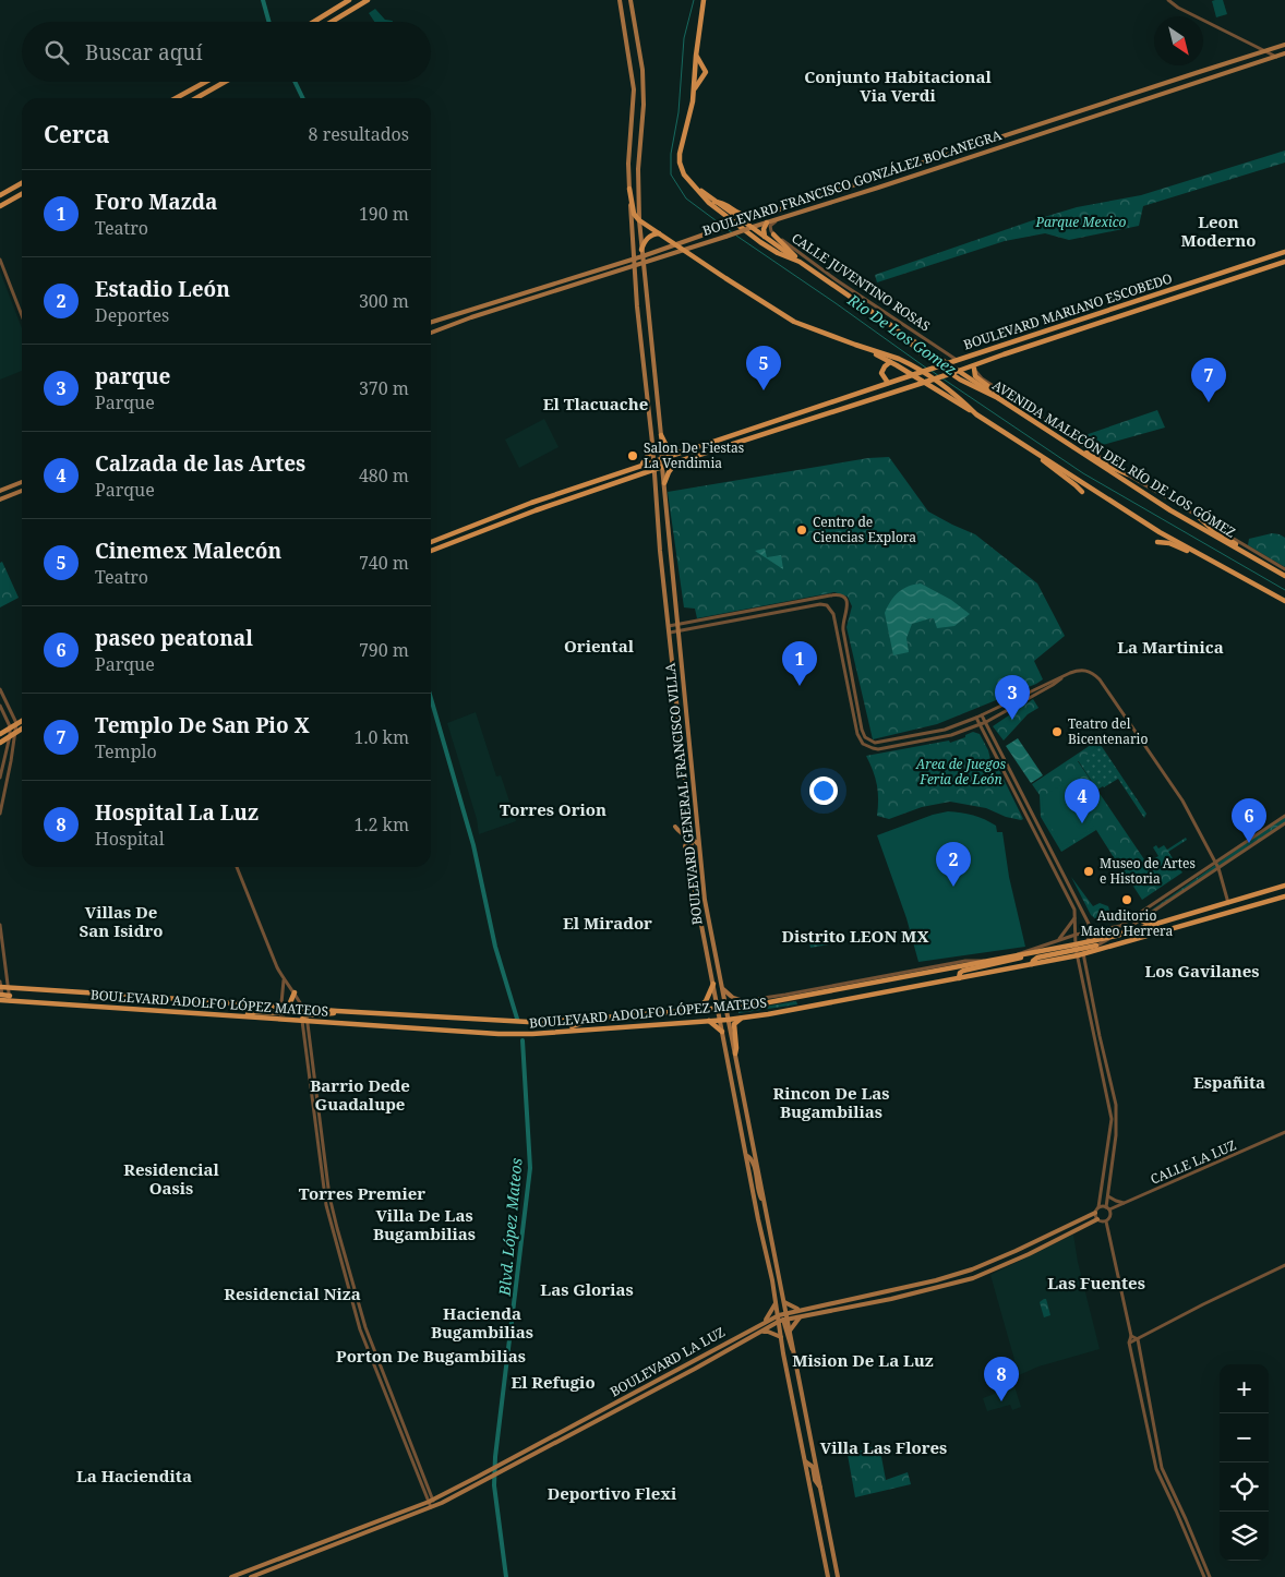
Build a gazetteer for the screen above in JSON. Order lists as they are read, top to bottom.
{
  "streets": {
    "main road": [
      "BOULEVARD FRANCISCO GONZÁLEZ BOCANEGRA",
      "BOULEVARD MARIANO ESCOBEDO",
      "AVENIDA MALECÓN DEL RÍO DE LOS GÓMEZ",
      "BOULEVARD GENERAL FRANCISCO VILLA",
      "BOULEVARD ADOLFO LÓPEZ MATEOS",
      "BOULEVARD LA LUZ"
    ],
    "street": ["CALLE JUVENTINO ROSAS", "CALLE LA LUZ"]
  },
  "crossings": [
    ["BOULEVARD FRANCISCO GONZÁLEZ BOCANEGRA", "CALLE JUVENTINO ROSAS"],
    ["BOULEVARD FRANCISCO GONZÁLEZ BOCANEGRA", "BOULEVARD GENERAL FRANCISCO VILLA"],
    ["CALLE JUVENTINO ROSAS", "BOULEVARD MARIANO ESCOBEDO"],
    ["BOULEVARD MARIANO ESCOBEDO", "BOULEVARD GENERAL FRANCISCO VILLA"],
    ["BOULEVARD GENERAL FRANCISCO VILLA", "BOULEVARD ADOLFO LÓPEZ MATEOS"],
    ["BOULEVARD GENERAL FRANCISCO VILLA", "BOULEVARD LA LUZ"],
    ["CALLE LA LUZ", "BOULEVARD LA LUZ"]
  ],
  "districts": [
    "Conjunto Habitacional Via Verdi",
    "Leon Moderno",
    "El Tlacuache",
    "Oriental",
    "La Martinica",
    "Torres Orion",
    "Villas De San Isidro",
    "El Mirador",
    "Distrito LEON MX",
    "Los Gavilanes",
    "Españita",
    "Barrio Dede Guadalupe",
    "Rincon De Las Bugambilias",
    "Residencial Oasis",
    "Torres Premier",
    "Villa De Las Bugambilias",
    "Las Fuentes",
    "Las Glorias",
    "Residencial Niza",
    "Hacienda Bugambilias",
    "Porton De Bugambilias",
    "Mision De La Luz",
    "El Refugio",
    "Villa Las Flores",
    "La Haciendita",
    "Deportivo Flexi"
  ],
  "water": ["Rio De Los Gomez", "Blvd. López Mateos"],
  "parks": ["Parque Mexico", "Area de Juegos Feria de León"],
  "places": [
    "Salon De Fiestas La Vendimia",
    "Centro de Ciencias Explora",
    "Teatro del Bicentenario",
    "Museo de Artes e Historia",
    "Auditorio Mateo Herrera"
  ],
  "north": "bottom right",
  "page": {
    "search": "Buscar aquí",
    "heading": ["Cerca", "8 resultados"],
    "list": [
      {
        "mark": "1",
        "name": "Foro Mazda",
        "note": "Teatro",
        "value": "190 m"
      },
      {
        "mark": "2",
        "name": "Estadio León",
        "note": "Deportes",
        "value": "300 m"
      },
      {
        "mark": "3",
        "name": "parque",
        "note": "Parque",
        "value": "370 m"
      },
      {
        "mark": "4",
        "name": "Calzada de las Artes",
        "note": "Parque",
        "value": "480 m"
      },
      {
        "mark": "5",
        "name": "Cinemex Malecón",
        "note": "Teatro",
        "value": "740 m"
      },
      {
        "mark": "6",
        "name": "paseo peatonal",
        "note": "Parque",
        "value": "790 m"
      },
      {
        "mark": "7",
        "name": "Templo De San Pio X",
        "note": "Templo",
        "value": "1.0 km"
      },
      {
        "mark": "8",
        "name": "Hospital La Luz",
        "note": "Hospital",
        "value": "1.2 km"
      }
    ],
    "pins": [
      "5",
      "7",
      "1",
      "3",
      "4",
      "6",
      "2",
      "8"
    ],
    "map_buttons": ["+", "−"]
  }
}
